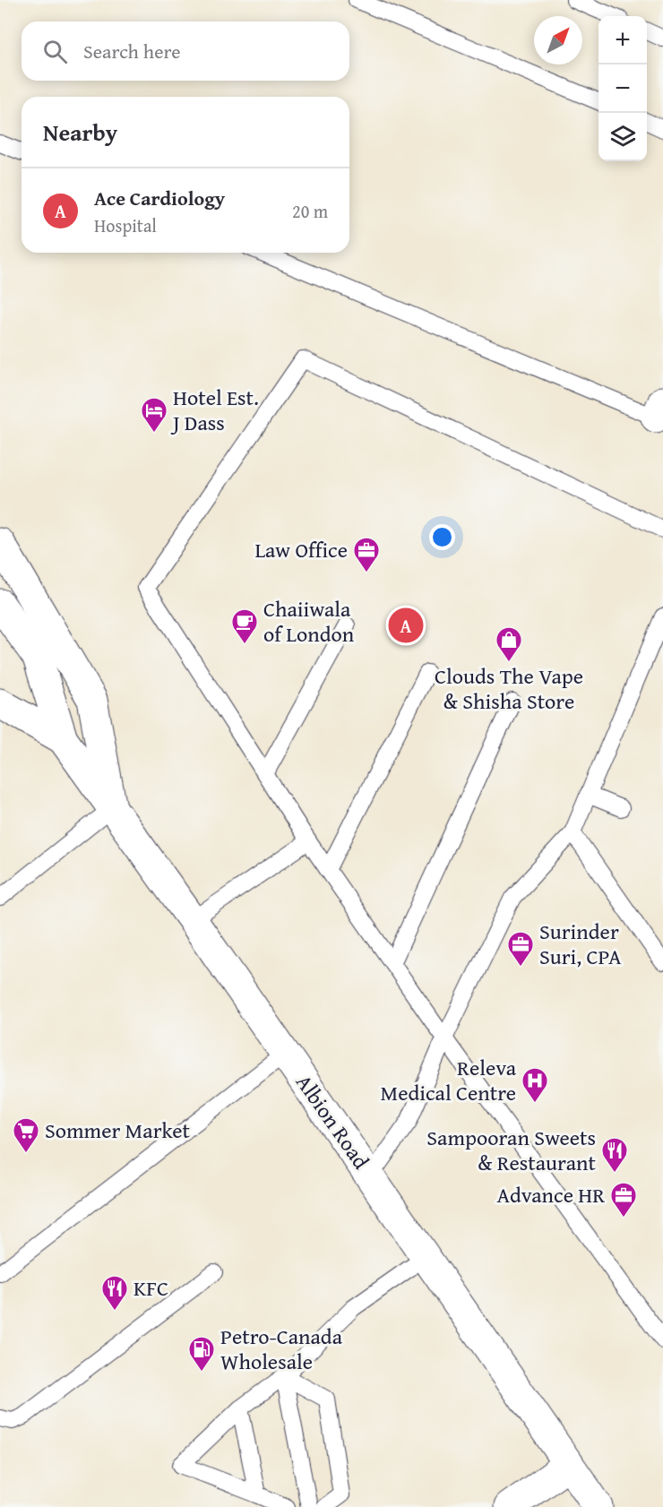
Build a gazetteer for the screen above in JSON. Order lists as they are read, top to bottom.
{
  "streets": {
    "main road": ["Albion Road"]
  },
  "places": {
    "hotel": ["Hotel Est. J Dass"],
    "office": ["Law Office", "Surinder Suri, CPA", "Advance HR"],
    "cafe": ["Chaiiwala of London"],
    "shop": ["Clouds The Vape & Shisha Store"],
    "hospital": ["Releva Medical Centre"],
    "supermarket": ["Sommer Market"],
    "restaurant": ["Sampooran Sweets & Restaurant", "KFC"],
    "fuel station": ["Petro-Canada Wholesale"]
  },
  "north": "top right",
  "page": {
    "map_buttons": ["+", "−"],
    "search": "Search here",
    "heading": "Nearby",
    "list": [
      {
        "mark": "A",
        "name": "Ace Cardiology",
        "note": "Hospital",
        "value": "20 m"
      }
    ],
    "pins": "A"
  }
}
